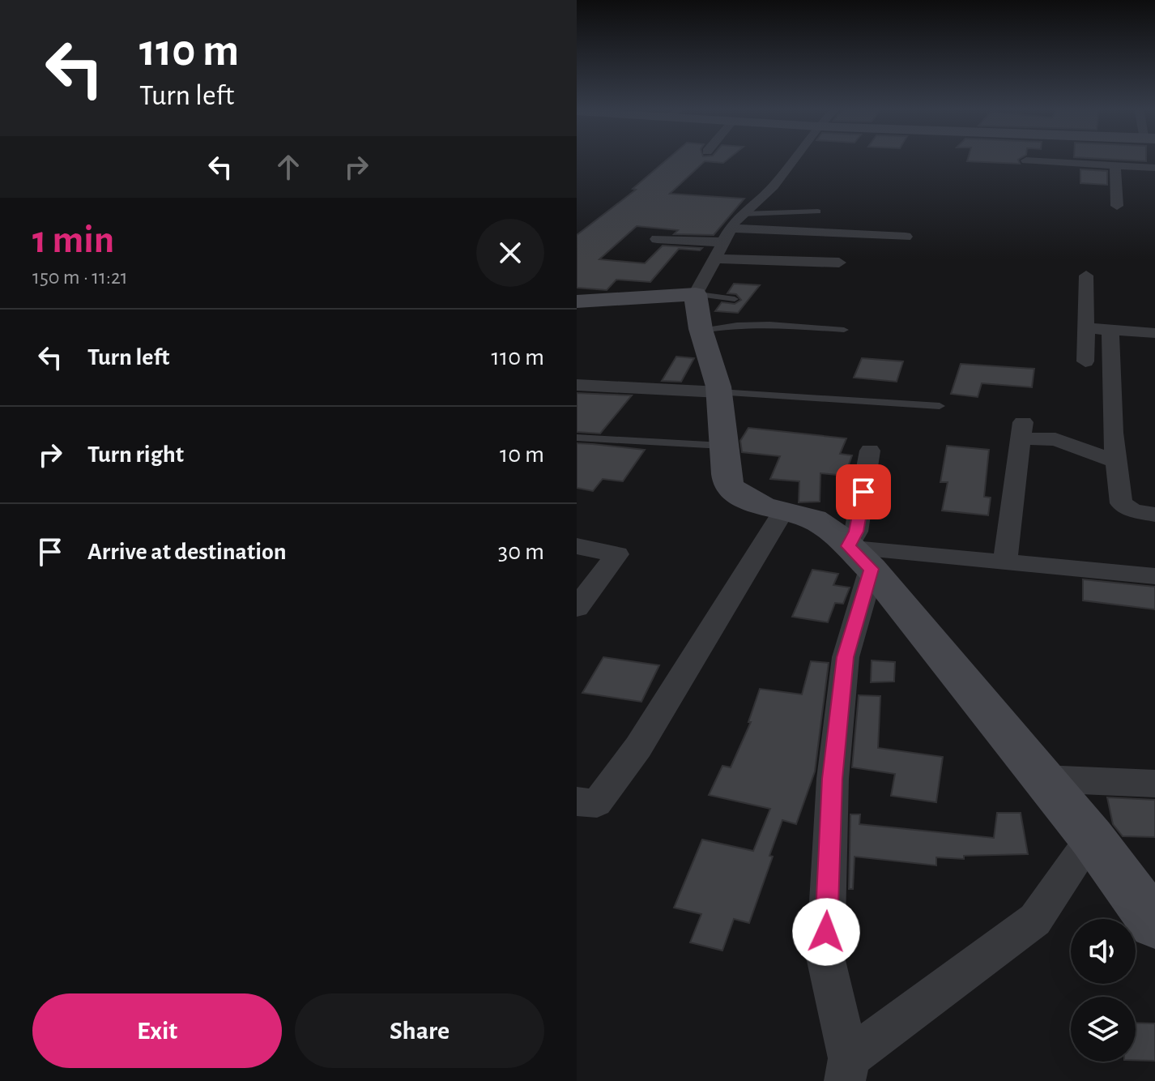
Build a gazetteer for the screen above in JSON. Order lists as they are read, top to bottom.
{
  "page": {
    "turn": ["110 m", "Turn left"],
    "heading": ["1 min", "150 m · 11:21"],
    "list": [
      {
        "name": "Turn left",
        "value": "110 m"
      },
      {
        "name": "Turn right",
        "value": "10 m"
      },
      {
        "name": "Arrive at destination",
        "value": "30 m"
      }
    ],
    "buttons": ["Exit", "Share"]
  }
}
